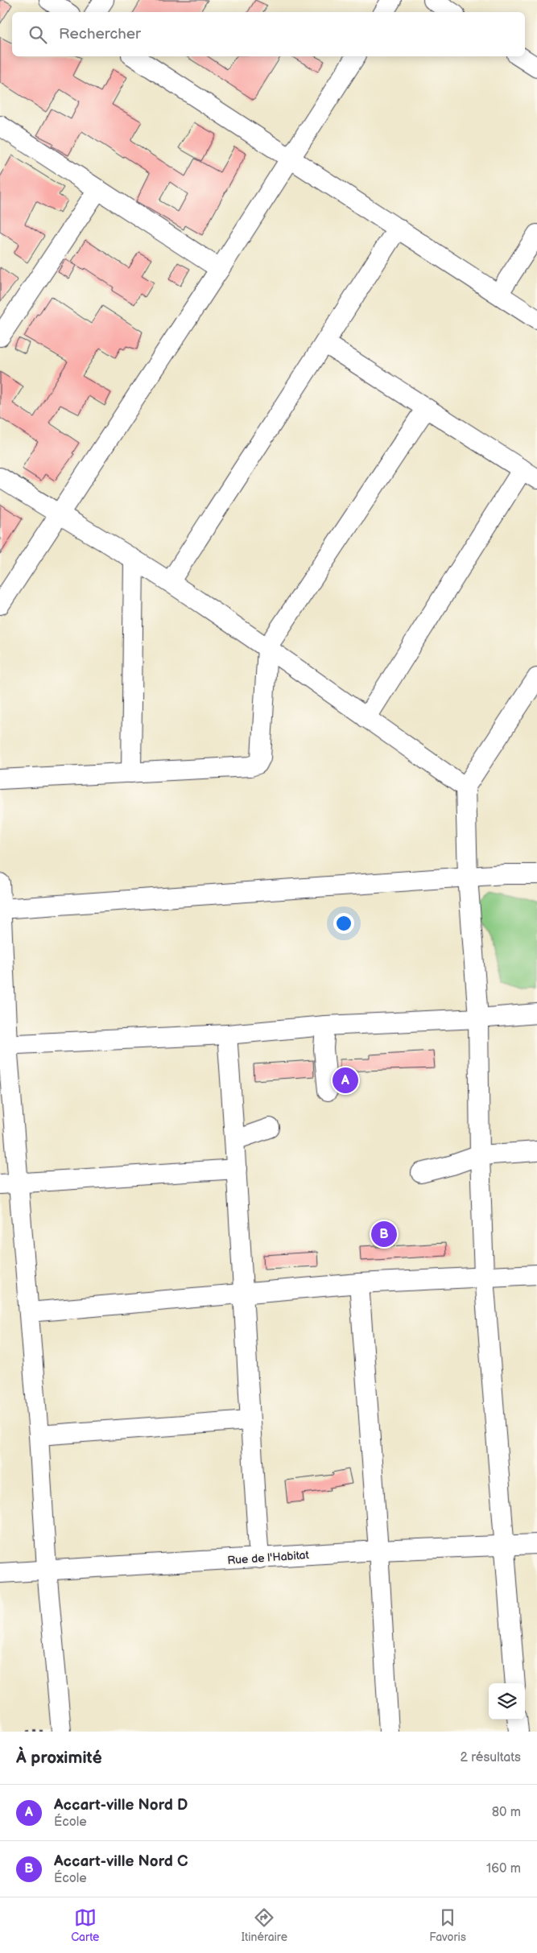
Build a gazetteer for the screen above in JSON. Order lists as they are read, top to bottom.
{
  "streets": {
    "street": ["Rue de l'Habitat"]
  },
  "page": {
    "search": "Rechercher",
    "pins": ["A", "B"],
    "heading": ["À proximité", "2 résultats"],
    "list": [
      {
        "mark": "A",
        "name": "Accart-ville Nord D",
        "note": "École",
        "value": "80 m"
      },
      {
        "mark": "B",
        "name": "Accart-ville Nord C",
        "note": "École",
        "value": "160 m"
      }
    ],
    "nav": ["Carte", "Itinéraire", "Favoris"]
  }
}
